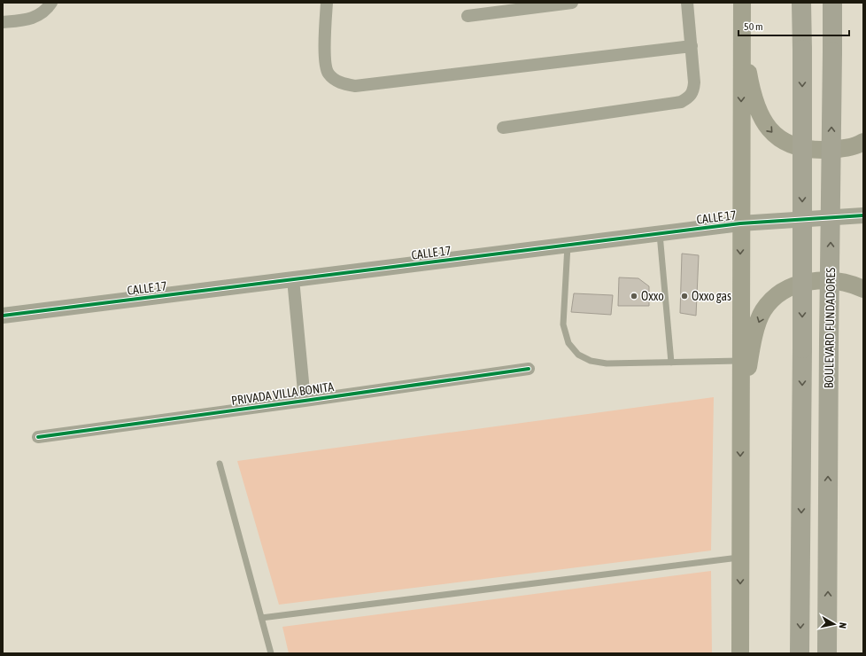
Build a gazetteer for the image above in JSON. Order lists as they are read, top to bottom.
{
  "streets": {
    "highway": ["BOULEVARD FUNDADORES"],
    "street": ["CALLE 17", "PRIVADA VILLA BONITA"]
  },
  "places": ["Oxxo", "Oxxo gas"],
  "scale_bar": "50 m",
  "north": "right"
}
